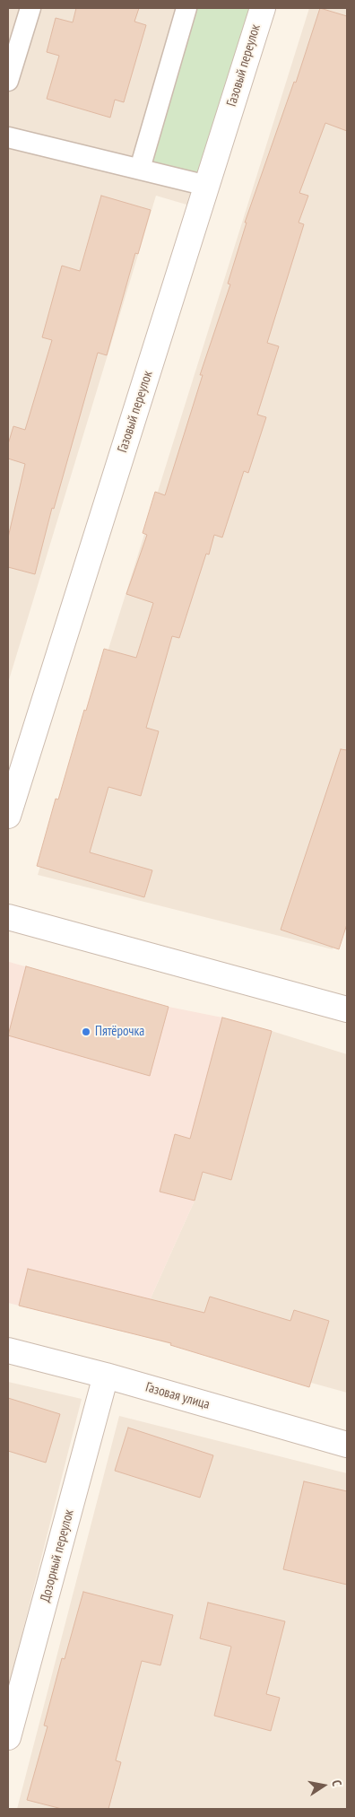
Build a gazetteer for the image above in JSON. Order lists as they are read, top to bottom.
{
  "streets": {
    "street": ["Газовый переулок", "Газовая улица", "Дозорный переулок"]
  },
  "crossings": [
    ["Газовая улица", "Дозорный переулок"]
  ],
  "places": ["Пятёрочка"],
  "north": "right"
}
